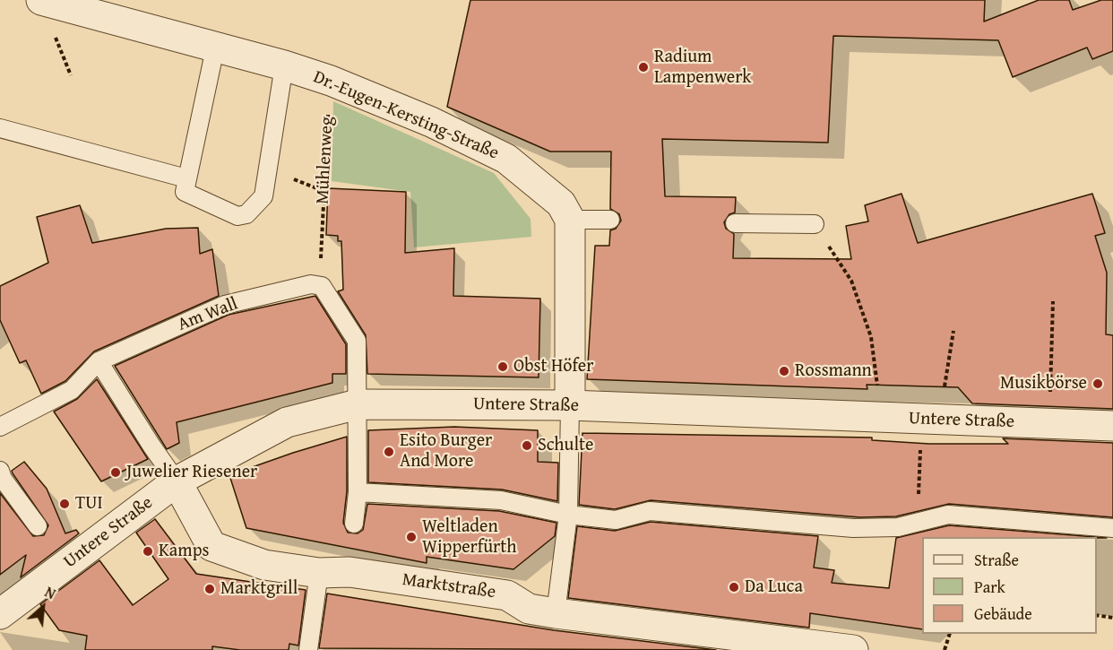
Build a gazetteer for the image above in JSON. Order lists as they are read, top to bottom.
{
  "streets": {
    "street": ["Dr.-Eugen-Kersting-Straße", "Untere Straße", "Marktstraße"],
    "lane": ["Am Wall"],
    "path": ["Mühlenweg"]
  },
  "crossings": [
    ["Dr.-Eugen-Kersting-Straße", "Mühlenweg"],
    ["Am Wall", "Untere Straße"],
    ["Untere Straße", "Marktstraße"]
  ],
  "places": [
    "Radium Lampenwerk",
    "Obst Höfer",
    "Rossmann",
    "Musikbörse",
    "Schulte",
    "Esito Burger And More",
    "Juwelier Riesener",
    "TUI",
    "Weltladen Wipperfürth",
    "Kamps",
    "Da Luca",
    "Marktgrill"
  ],
  "legend": ["Straße", "Park", "Gebäude"],
  "north": "top right"
}
